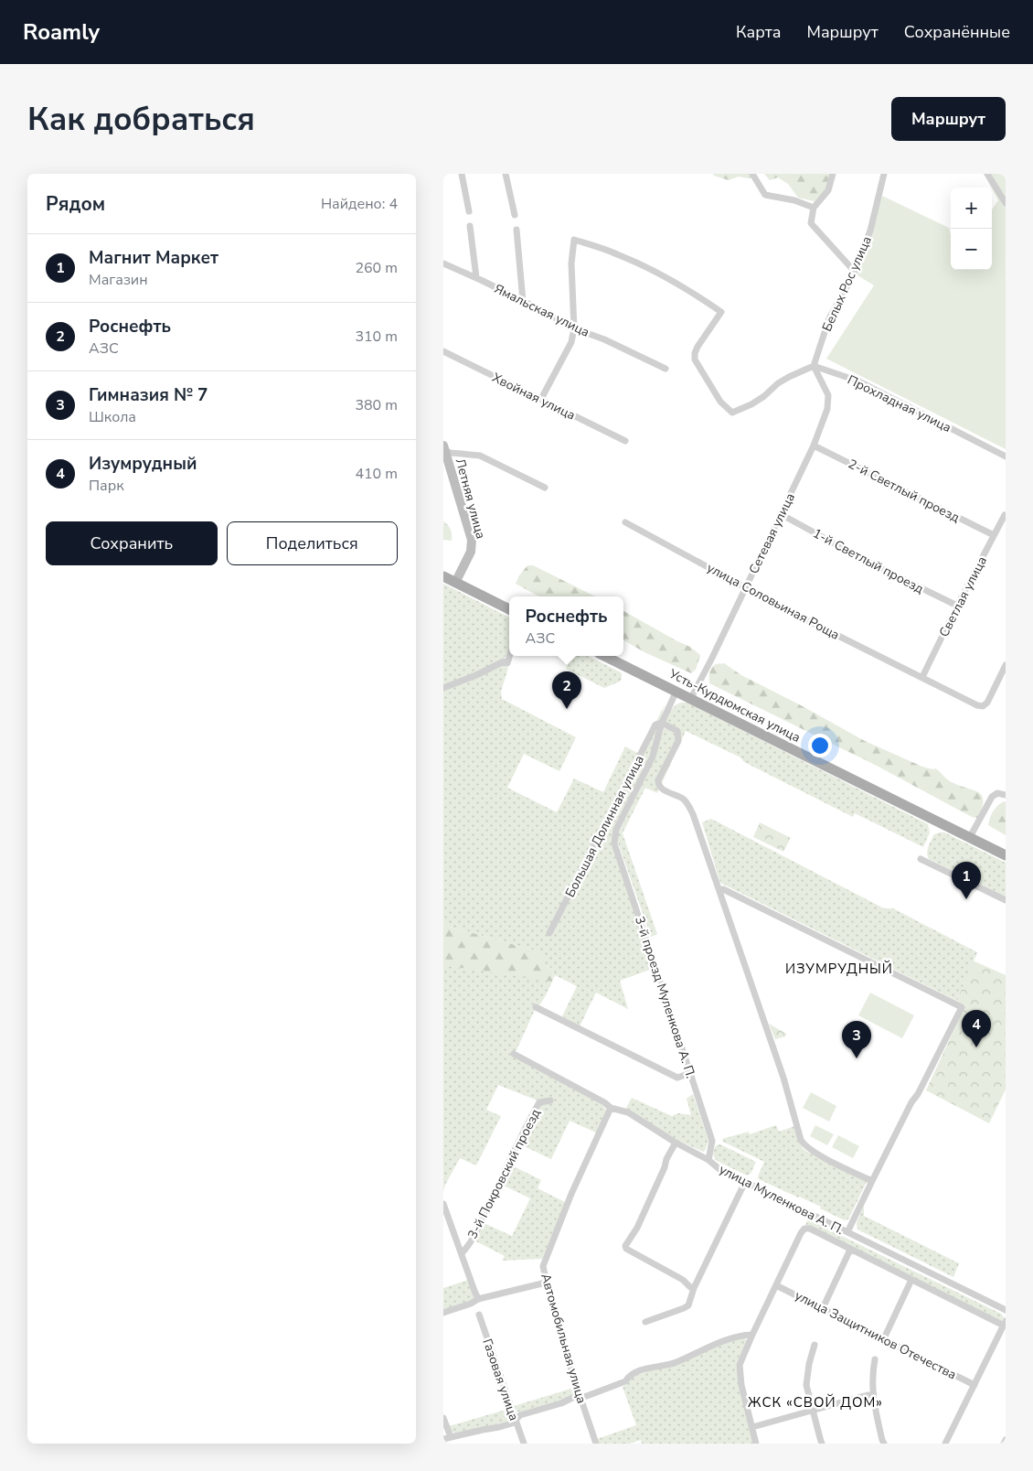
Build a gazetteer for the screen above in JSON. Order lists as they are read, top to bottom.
{
  "streets": {
    "main road": ["Усть-Курдюмская улица"],
    "street": [
      "Белых Рос улица",
      "Ямальская улица",
      "Хвойная улица",
      "Прохладная улица",
      "2-й Светлый проезд",
      "Летняя улица",
      "Сетевая улица",
      "1-й Светлый проезд",
      "Светлая улица",
      "улица Соловьиная Роща",
      "Большая Долинная улица",
      "3-й проезд Муленкова А. П.",
      "3-й Покровский проезд",
      "улица Муленкова А. П.",
      "улица Защитников Отечества",
      "Автомобильная улица",
      "Газовая улица"
    ]
  },
  "crossings": [
    ["Белых Рос улица", "Прохладная улица"],
    ["Белых Рос улица", "Сетевая улица"],
    ["Прохладная улица", "Сетевая улица"],
    ["2-й Светлый проезд", "Сетевая улица"],
    ["2-й Светлый проезд", "Светлая улица"],
    ["Сетевая улица", "1-й Светлый проезд"],
    ["Сетевая улица", "улица Соловьиная Роща"],
    ["Сетевая улица", "Усть-Курдюмская улица"],
    ["1-й Светлый проезд", "Светлая улица"],
    ["Светлая улица", "улица Соловьиная Роща"],
    ["Усть-Курдюмская улица", "Большая Долинная улица"],
    ["Большая Долинная улица", "3-й проезд Муленкова А. П."],
    ["3-й проезд Муленкова А. П.", "улица Муленкова А. П."],
    ["улица Муленкова А. П.", "Автомобильная улица"]
  ],
  "districts": ["ИЗУМРУДНЫЙ", "ЖСК «СВОЙ ДОМ»"],
  "page": {
    "header": "Roamly",
    "nav": ["Карта", "Маршрут", "Сохранённые"],
    "buttons": [
      "Маршрут",
      ["Сохранить", "Поделиться"]
    ],
    "title": "Как добраться",
    "heading": ["Рядом", "Найдено: 4"],
    "map_buttons": ["+", "−"],
    "list": [
      {
        "mark": "1",
        "name": "Магнит Маркет",
        "note": "Магазин",
        "value": "260 m"
      },
      {
        "mark": "2",
        "name": "Роснефть",
        "note": "АЗС",
        "value": "310 m"
      },
      {
        "mark": "3",
        "name": "Гимназия № 7",
        "note": "Школа",
        "value": "380 m"
      },
      {
        "mark": "4",
        "name": "Изумрудный",
        "note": "Парк",
        "value": "410 m"
      }
    ],
    "popup": ["Роснефть", "АЗС"],
    "pins": [
      "2",
      "1",
      "4",
      "3"
    ]
  }
}
